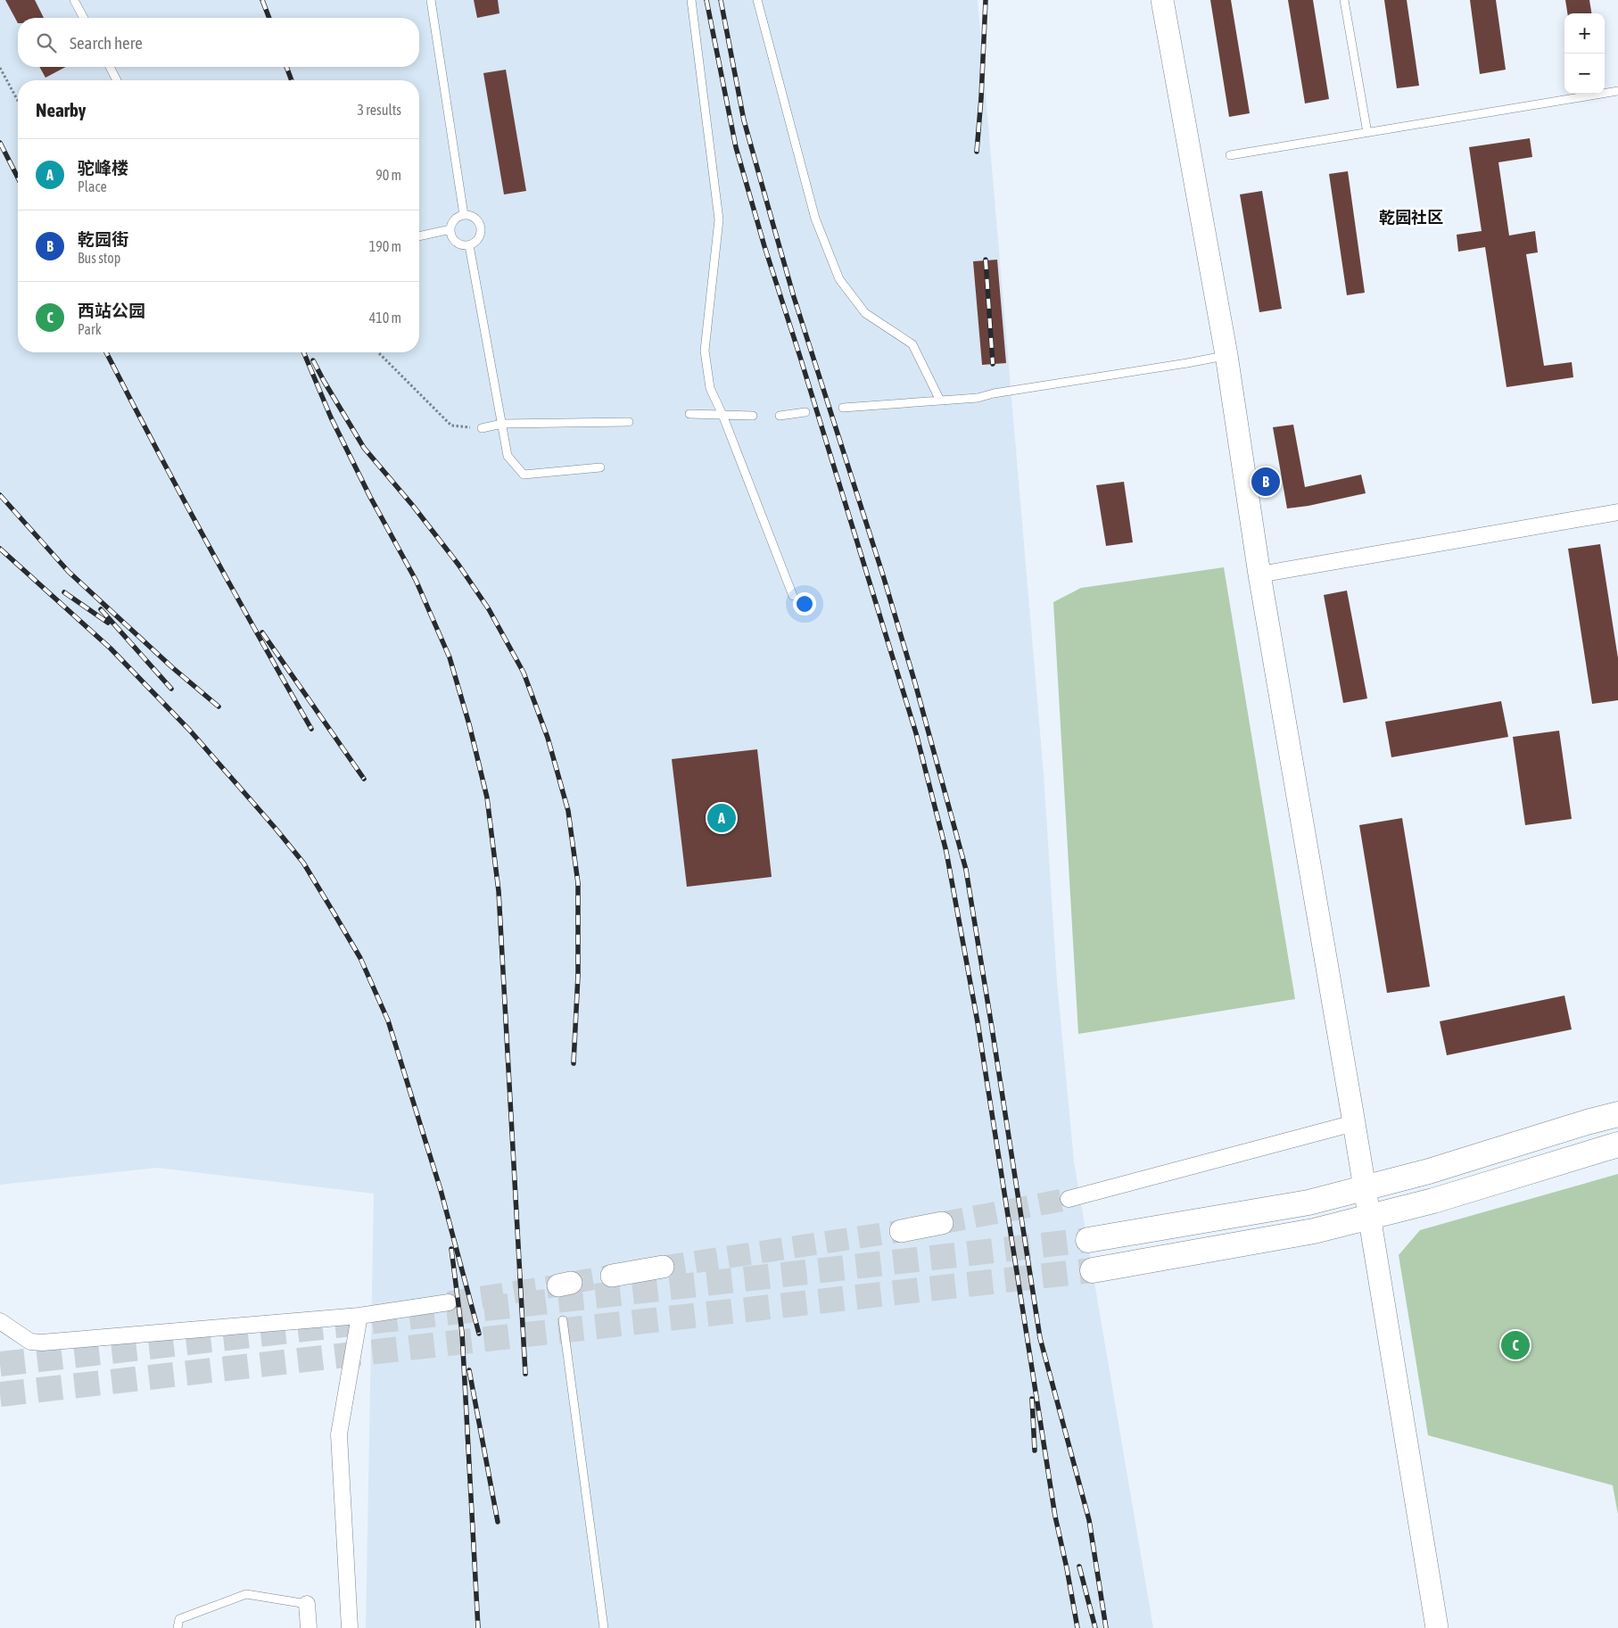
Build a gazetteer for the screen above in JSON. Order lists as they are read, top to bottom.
{
  "districts": ["乾园社区"],
  "page": {
    "map_buttons": ["+", "−"],
    "search": "Search here",
    "heading": ["Nearby", "3 results"],
    "list": [
      {
        "mark": "A",
        "name": "驼峰楼",
        "note": "Place",
        "value": "90 m"
      },
      {
        "mark": "B",
        "name": "乾园街",
        "note": "Bus stop",
        "value": "190 m"
      },
      {
        "mark": "C",
        "name": "西站公园",
        "note": "Park",
        "value": "410 m"
      }
    ],
    "pins": ["B", "A", "C"]
  }
}
